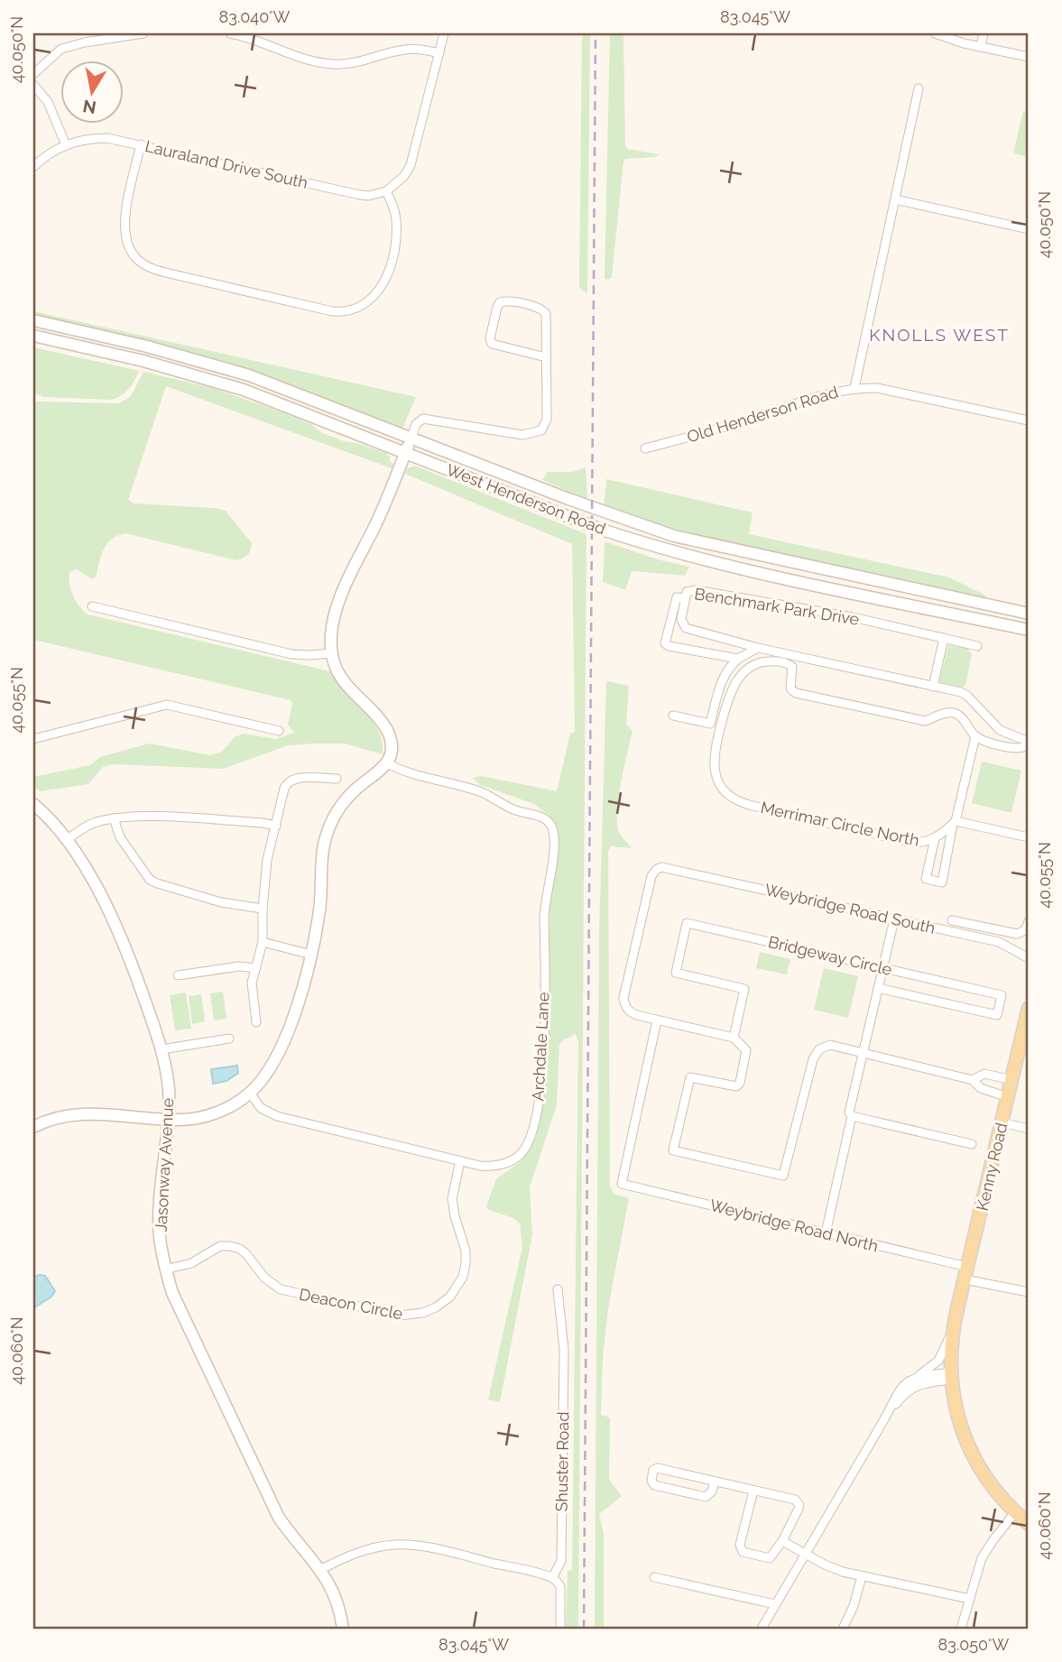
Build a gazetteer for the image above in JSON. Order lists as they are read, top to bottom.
{
  "streets": {
    "main road": ["West Henderson Road", "Jasonway Avenue", "Kenny Road"],
    "street": [
      "Lauraland Drive South",
      "Old Henderson Road",
      "Benchmark Park Drive",
      "Merrimar Circle North",
      "Weybridge Road South",
      "Bridgeway Circle",
      "Archdale Lane",
      "Weybridge Road North",
      "Deacon Circle",
      "Shuster Road"
    ]
  },
  "crossings": [
    ["Weybridge Road South", "Weybridge Road North"],
    ["Archdale Lane", "Deacon Circle"],
    ["Jasonway Avenue", "Deacon Circle"],
    ["Kenny Road", "Weybridge Road North"]
  ],
  "districts": ["KNOLLS WEST"],
  "north": "bottom",
  "coordinates": [
    "83.040°W",
    "83.045°W",
    "40.050°N",
    "40.055°N",
    "40.060°N",
    "83.050°W"
  ]
}
